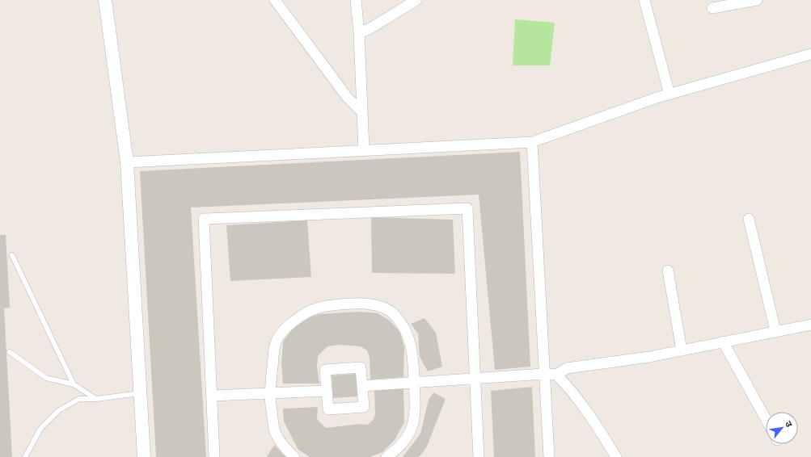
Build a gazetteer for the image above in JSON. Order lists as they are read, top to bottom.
{
  "north": "top right"
}
